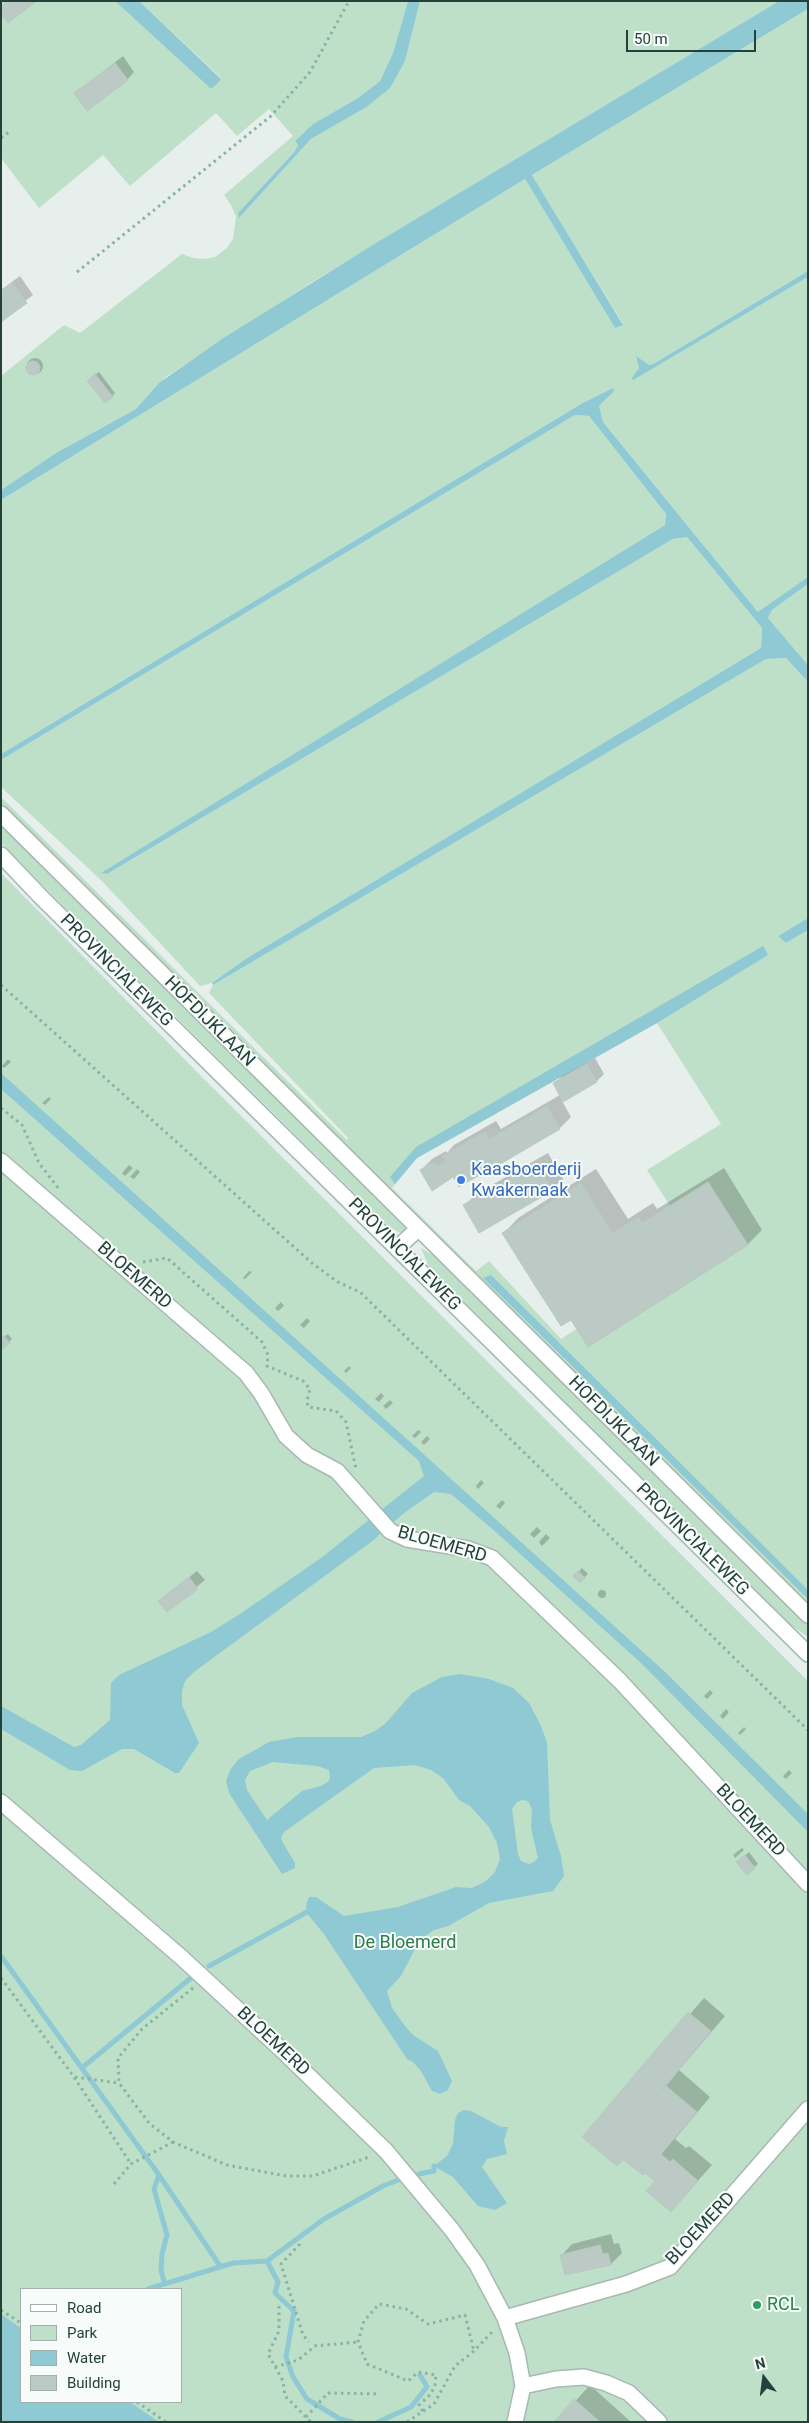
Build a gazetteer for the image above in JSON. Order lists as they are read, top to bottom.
{
  "streets": {
    "street": ["PROVINCIALEWEG", "HOFDIJKLAAN", "BLOEMERD"]
  },
  "parks": ["De Bloemerd"],
  "places": ["Kaasboerderij Kwakernaak", "RCL"],
  "legend": [
    "Road",
    "Park",
    "Water",
    "Building"
  ],
  "scale_bar": "50 m",
  "north": "top"
}
